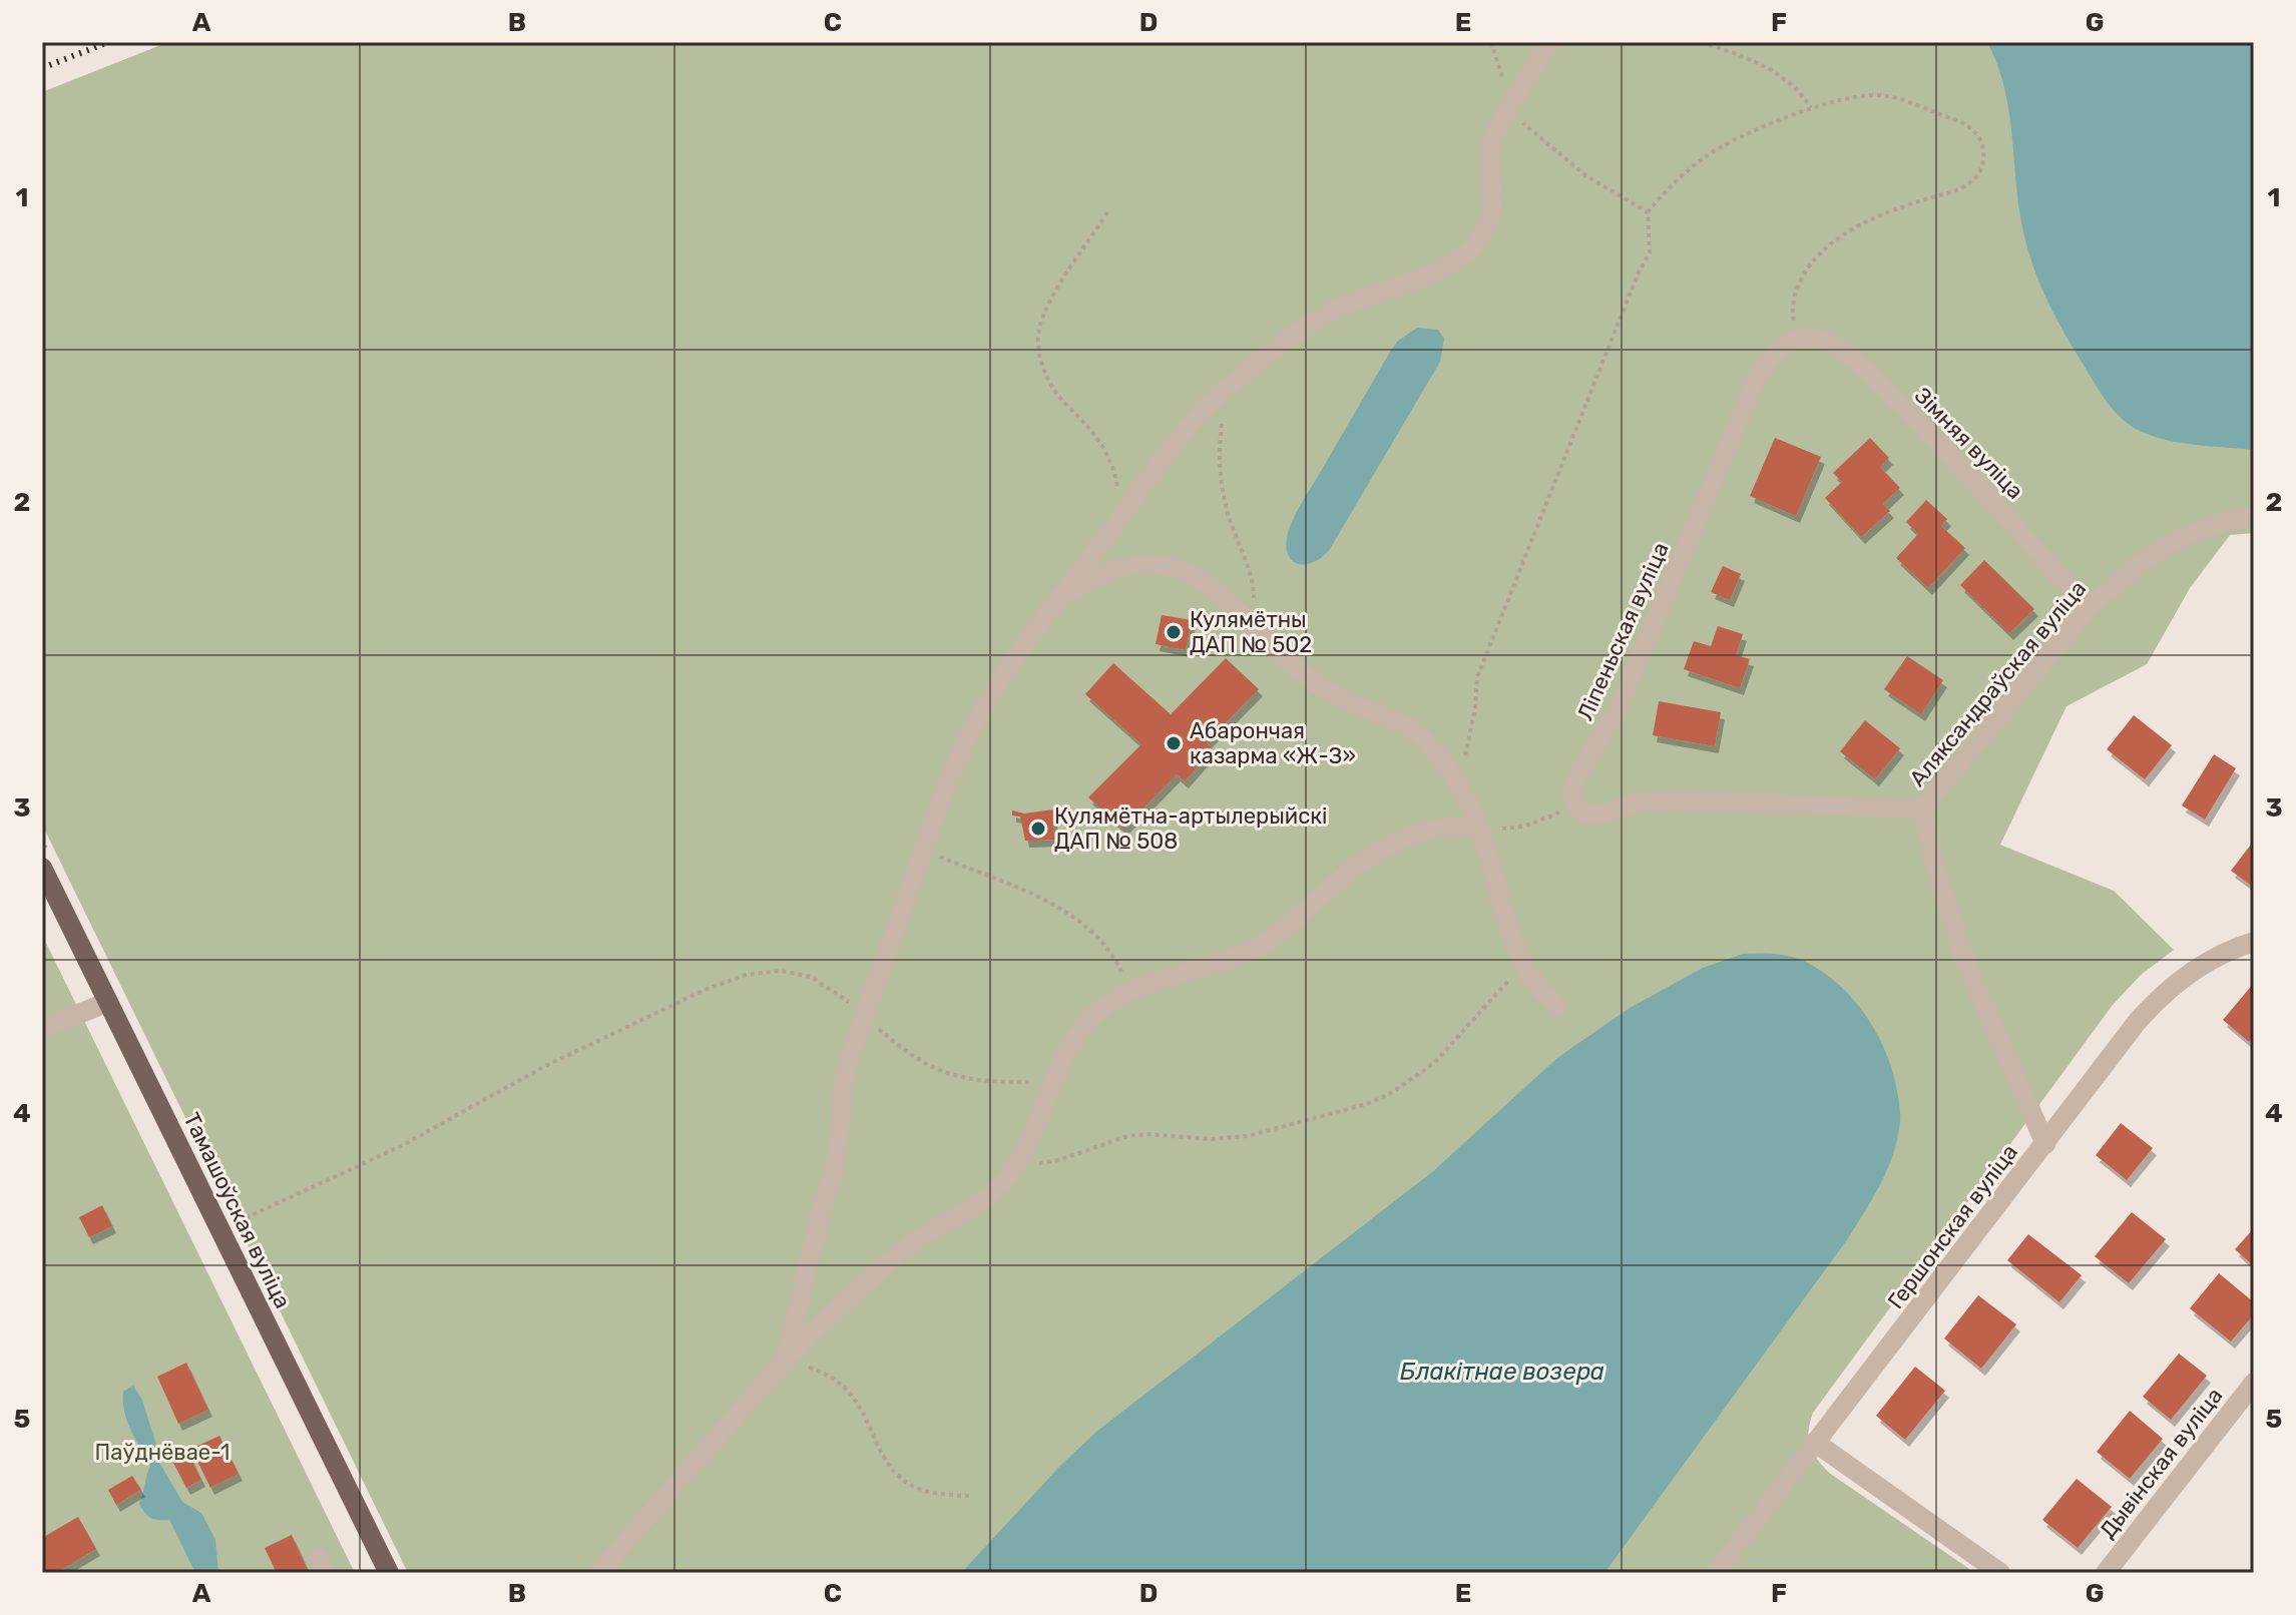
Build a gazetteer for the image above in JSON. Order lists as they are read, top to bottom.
{
  "streets": {
    "main road": ["Тамашоўская вуліца"],
    "street": [
      "Зімняя вуліца",
      "Ліпеньская вуліца",
      "Аляксандраўская вуліца",
      "Гершонская вуліца",
      "Дывінская вуліца"
    ]
  },
  "crossings": [
    ["Зімняя вуліца", "Ліпеньская вуліца"],
    ["Зімняя вуліца", "Аляксандраўская вуліца"],
    ["Аляксандраўская вуліца", "Гершонская вуліца"]
  ],
  "water": ["Блакітнае возера"],
  "parks": ["Паўднёвае-1"],
  "places": ["Кулямётны ДАП № 502", "Абарончая казарма «Ж-З»", "Кулямётна-артылерыйскі ДАП № 508"],
  "grid": {
    "columns": [
      "A",
      "B",
      "C",
      "D",
      "E",
      "F",
      "G"
    ],
    "rows": [
      "1",
      "2",
      "3",
      "4",
      "5"
    ]
  }
}
